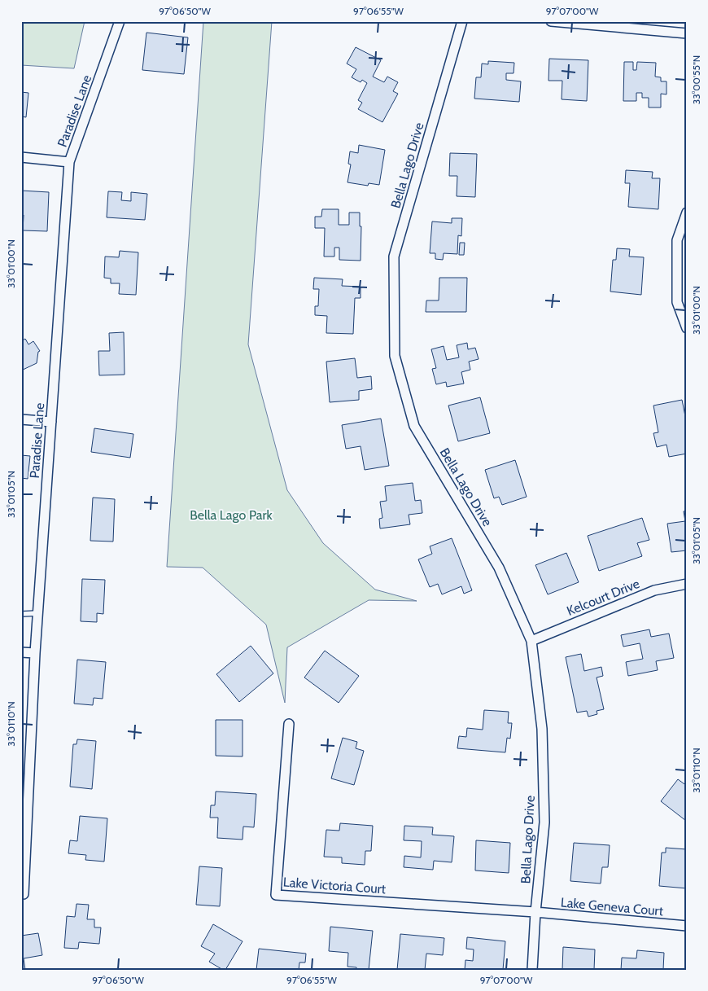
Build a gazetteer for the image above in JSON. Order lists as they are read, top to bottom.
{
  "streets": {
    "street": [
      "Paradise Lane",
      "Bella Lago Drive",
      "Kelcourt Drive",
      "Lake Victoria Court",
      "Lake Geneva Court"
    ]
  },
  "crossings": [
    ["Bella Lago Drive", "Kelcourt Drive"],
    ["Bella Lago Drive", "Lake Victoria Court"],
    ["Bella Lago Drive", "Lake Geneva Court"],
    ["Lake Victoria Court", "Lake Geneva Court"]
  ],
  "parks": ["Bella Lago Park"],
  "coordinates": [
    "97°06'50\"W",
    "97°06'55\"W",
    "97°07'00\"W",
    "33°00'55\"N",
    "33°01'00\"N",
    "33°01'05\"N",
    "33°01'10\"N"
  ]
}
